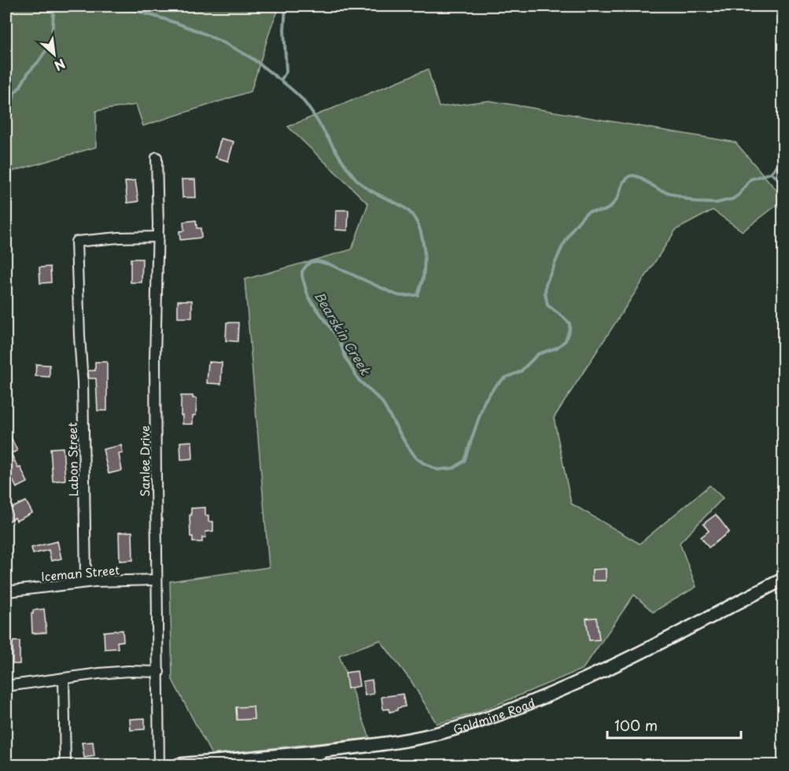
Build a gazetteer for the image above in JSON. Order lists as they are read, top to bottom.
{
  "streets": {
    "main road": ["Goldmine Road"],
    "street": ["Labon Street", "Sanlee Drive", "Iceman Street"]
  },
  "crossings": [
    ["Labon Street", "Sanlee Drive"],
    ["Labon Street", "Iceman Street"],
    ["Sanlee Drive", "Iceman Street"]
  ],
  "water": ["Bearskin Creek"],
  "scale_bar": "100 m",
  "north": "bottom right"
}
